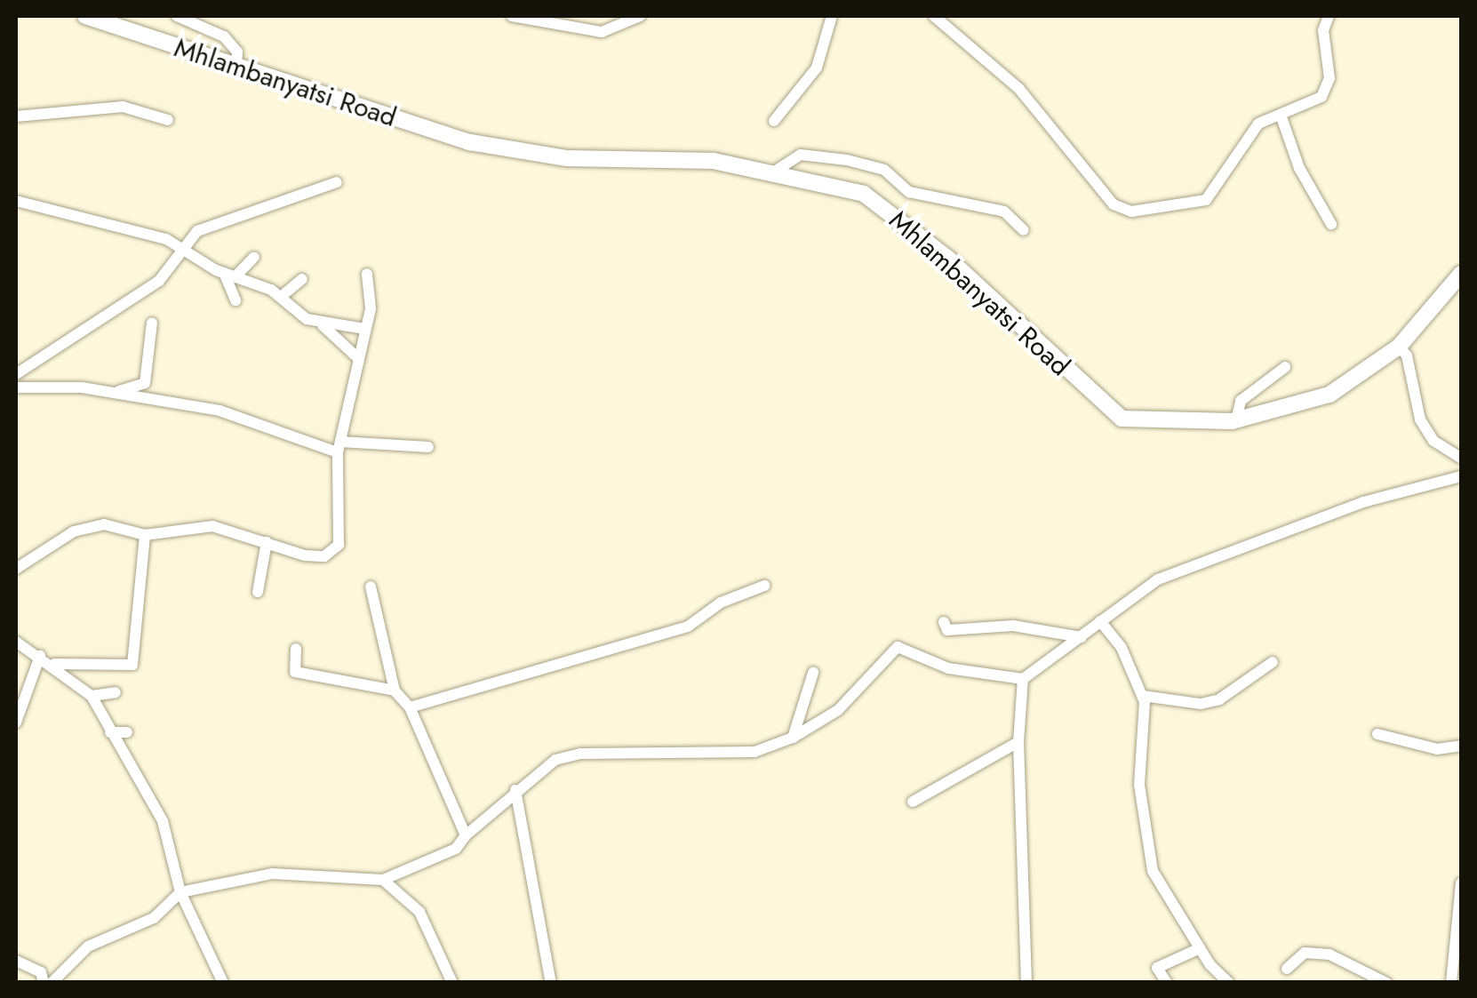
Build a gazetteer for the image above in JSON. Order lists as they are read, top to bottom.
{
  "streets": {
    "main road": ["Mhlambanyatsi Road"]
  }
}
